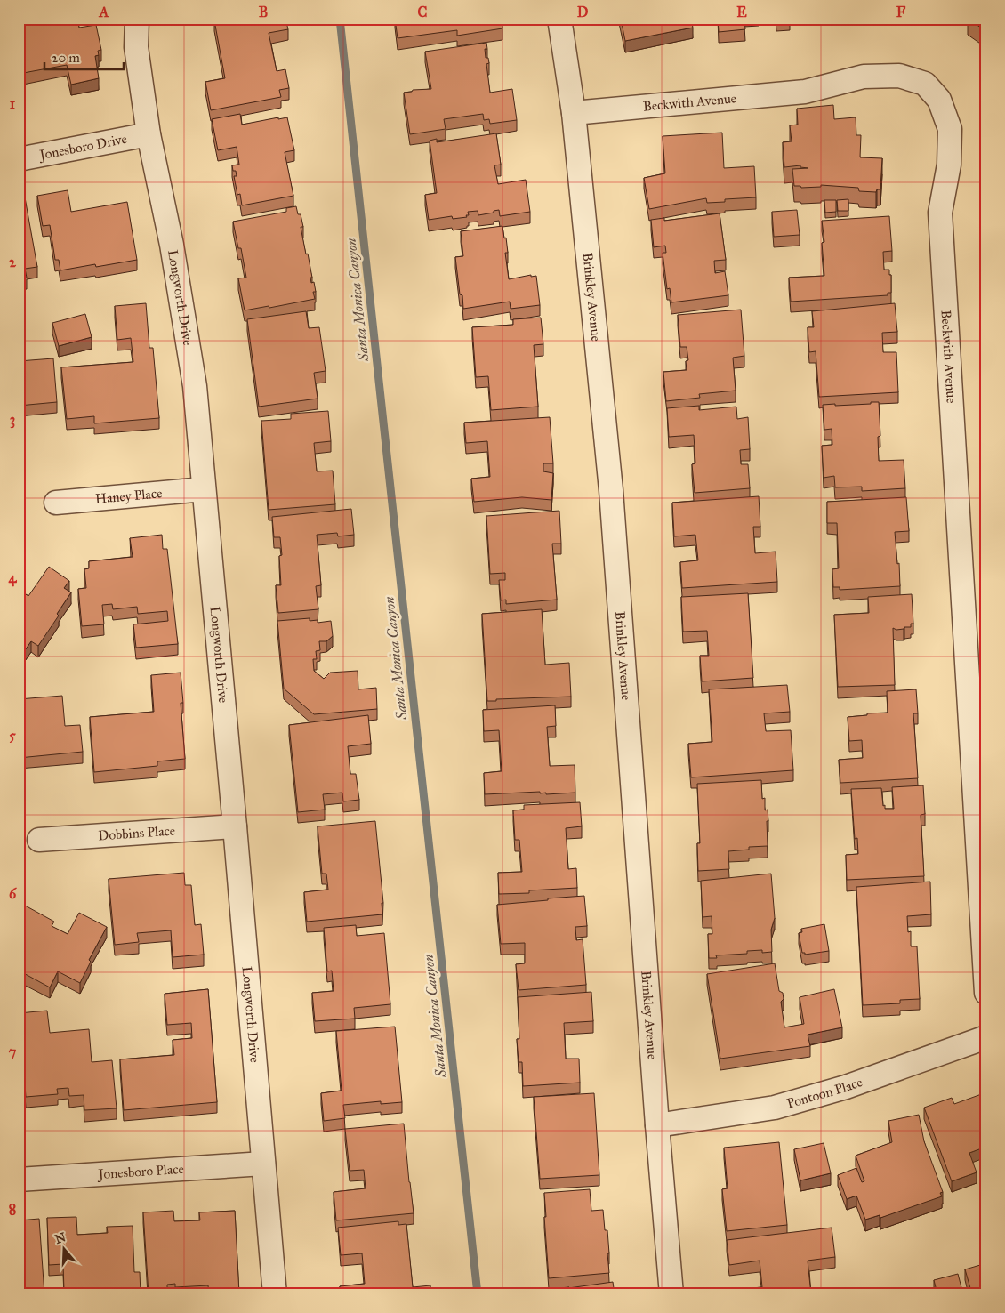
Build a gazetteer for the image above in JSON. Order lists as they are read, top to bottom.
{
  "streets": {
    "street": [
      "Beckwith Avenue",
      "Jonesboro Drive",
      "Longworth Drive",
      "Brinkley Avenue",
      "Haney Place",
      "Dobbins Place",
      "Pontoon Place",
      "Jonesboro Place"
    ]
  },
  "crossings": [
    ["Beckwith Avenue", "Brinkley Avenue"],
    ["Jonesboro Drive", "Longworth Drive"],
    ["Longworth Drive", "Haney Place"],
    ["Longworth Drive", "Dobbins Place"],
    ["Longworth Drive", "Jonesboro Place"],
    ["Brinkley Avenue", "Pontoon Place"]
  ],
  "water": ["Santa Monica Canyon"],
  "scale_bar": "20 m",
  "north": "top",
  "grid": {
    "columns": [
      "A",
      "B",
      "C",
      "D",
      "E",
      "F"
    ],
    "rows": [
      "1",
      "2",
      "3",
      "4",
      "5",
      "6",
      "7",
      "8"
    ]
  }
}
